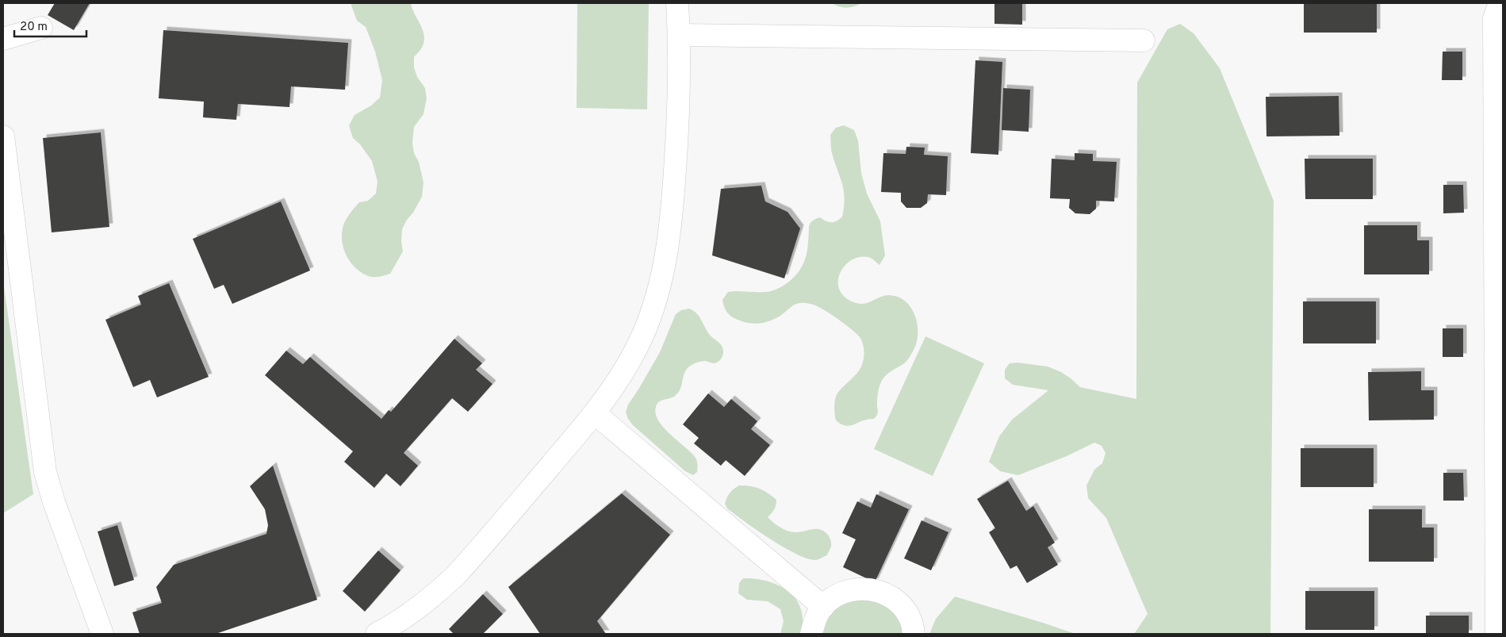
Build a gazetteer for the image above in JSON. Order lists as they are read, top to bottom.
{
  "scale_bar": "20 m"
}
